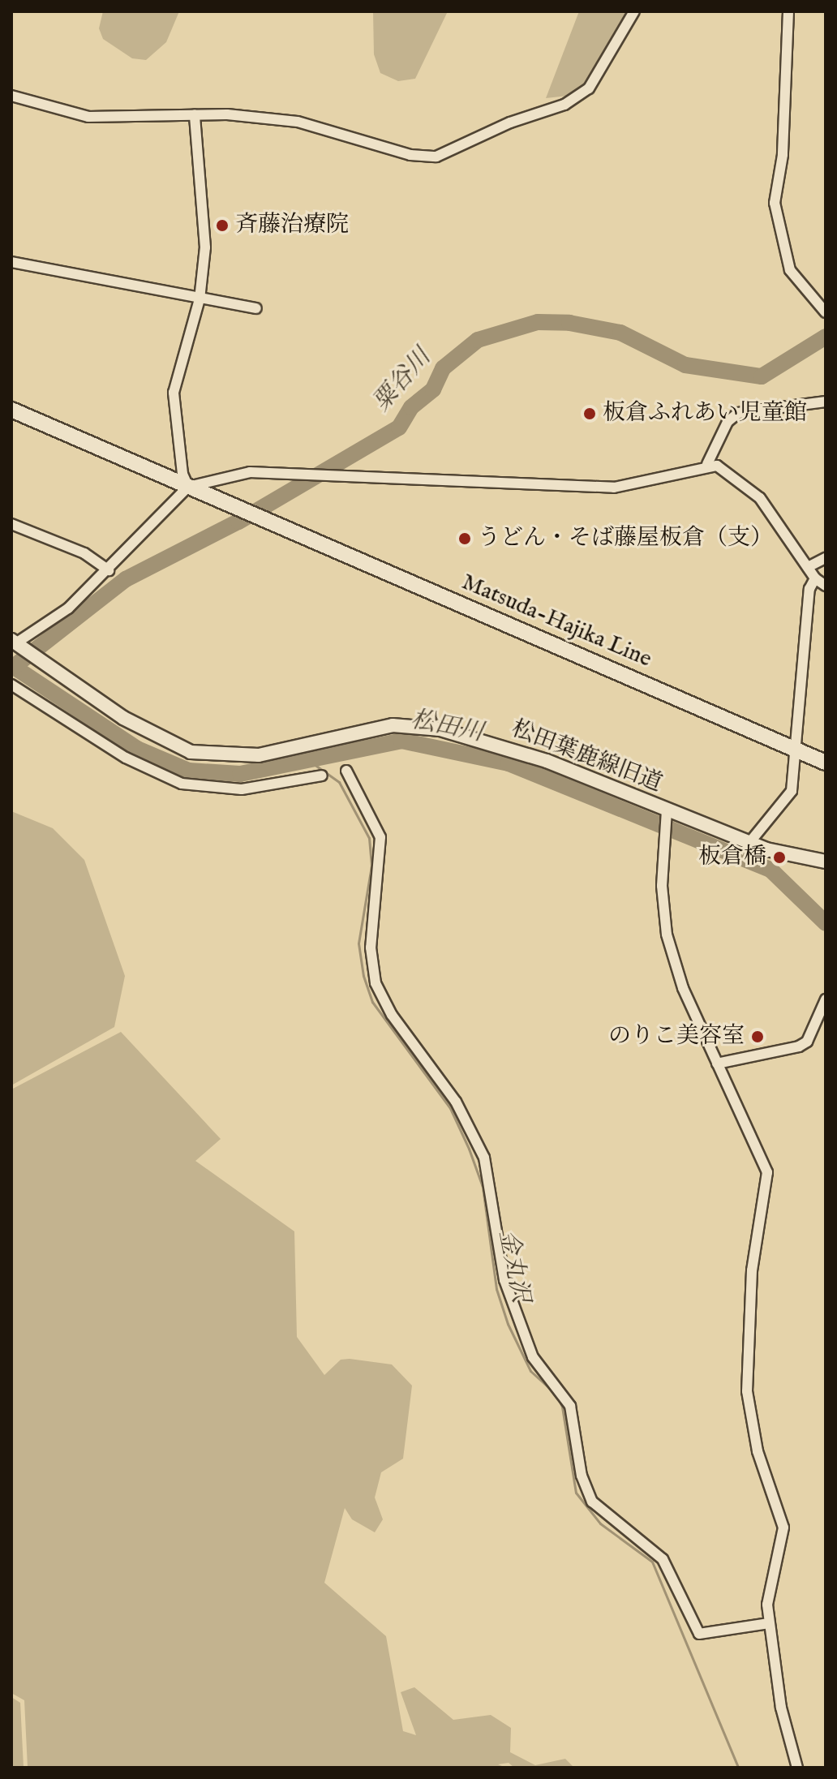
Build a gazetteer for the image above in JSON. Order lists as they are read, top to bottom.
{
  "streets": {
    "main road": ["Matsuda-Hajika Line"],
    "street": ["松田葉鹿線旧道"]
  },
  "water": ["粟谷川", "松田川", "金丸沢"],
  "places": [
    "斉藤治療院",
    "板倉ふれあい児童館",
    "うどん・そば藤屋板倉（支）",
    "板倉橋",
    "のりこ美容室"
  ]
}
